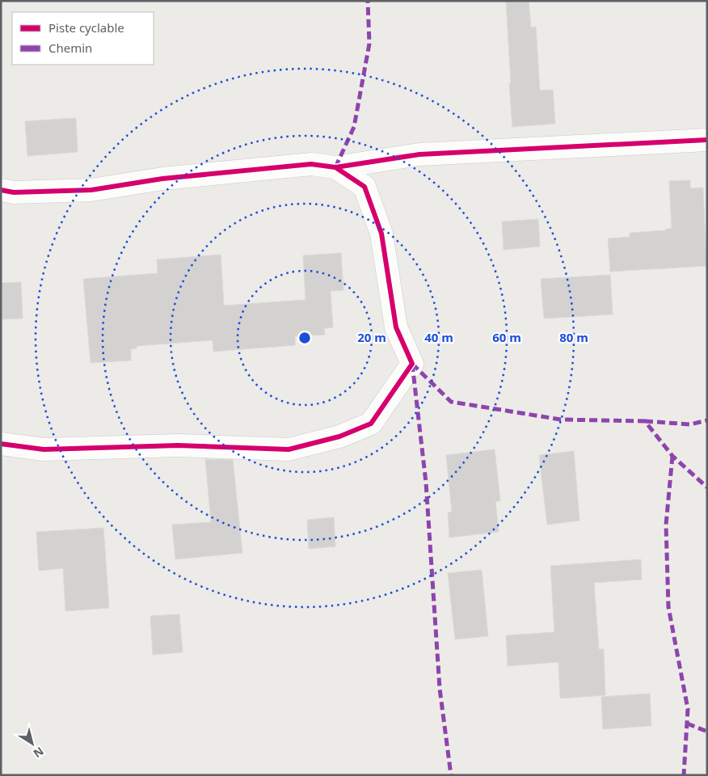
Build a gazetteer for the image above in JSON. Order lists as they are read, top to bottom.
{
  "legend": ["Piste cyclable", "Chemin"],
  "north": "bottom right",
  "rings": [
    "20 m",
    "40 m",
    "60 m",
    "80 m"
  ]
}
